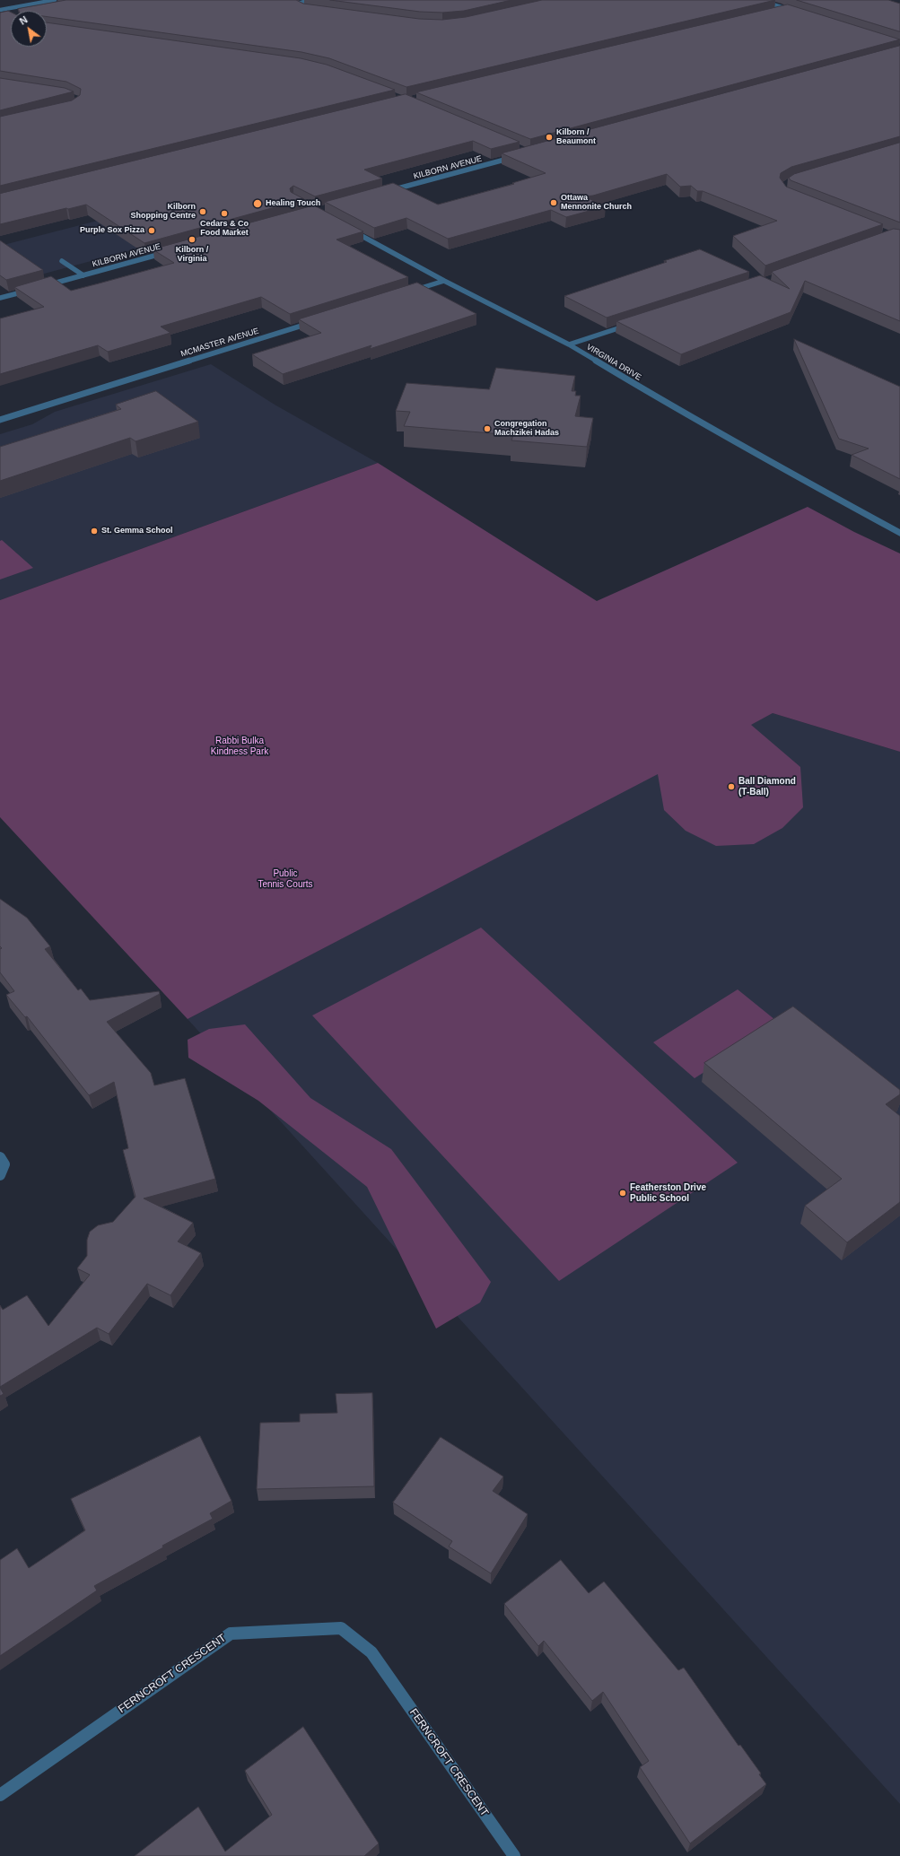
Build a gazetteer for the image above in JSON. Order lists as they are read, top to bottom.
{
  "streets": {
    "street": [
      "KILBORN AVENUE",
      "MCMASTER AVENUE",
      "VIRGINIA DRIVE",
      "FERNCROFT CRESCENT"
    ]
  },
  "parks": ["Rabbi Bulka Kindness Park", "Public Tennis Courts"],
  "places": [
    "Kilborn / Beaumont",
    "Ottawa Mennonite Church",
    "Healing Touch",
    "Kilborn Shopping Centre",
    "Cedars & Co Food Market",
    "Purple Sox Pizza",
    "Kilborn / Virginia",
    "Congregation Machzikei Hadas",
    "St. Gemma School",
    "Ball Diamond (T-Ball)",
    "Featherston Drive Public School"
  ],
  "north": "top left"
}
